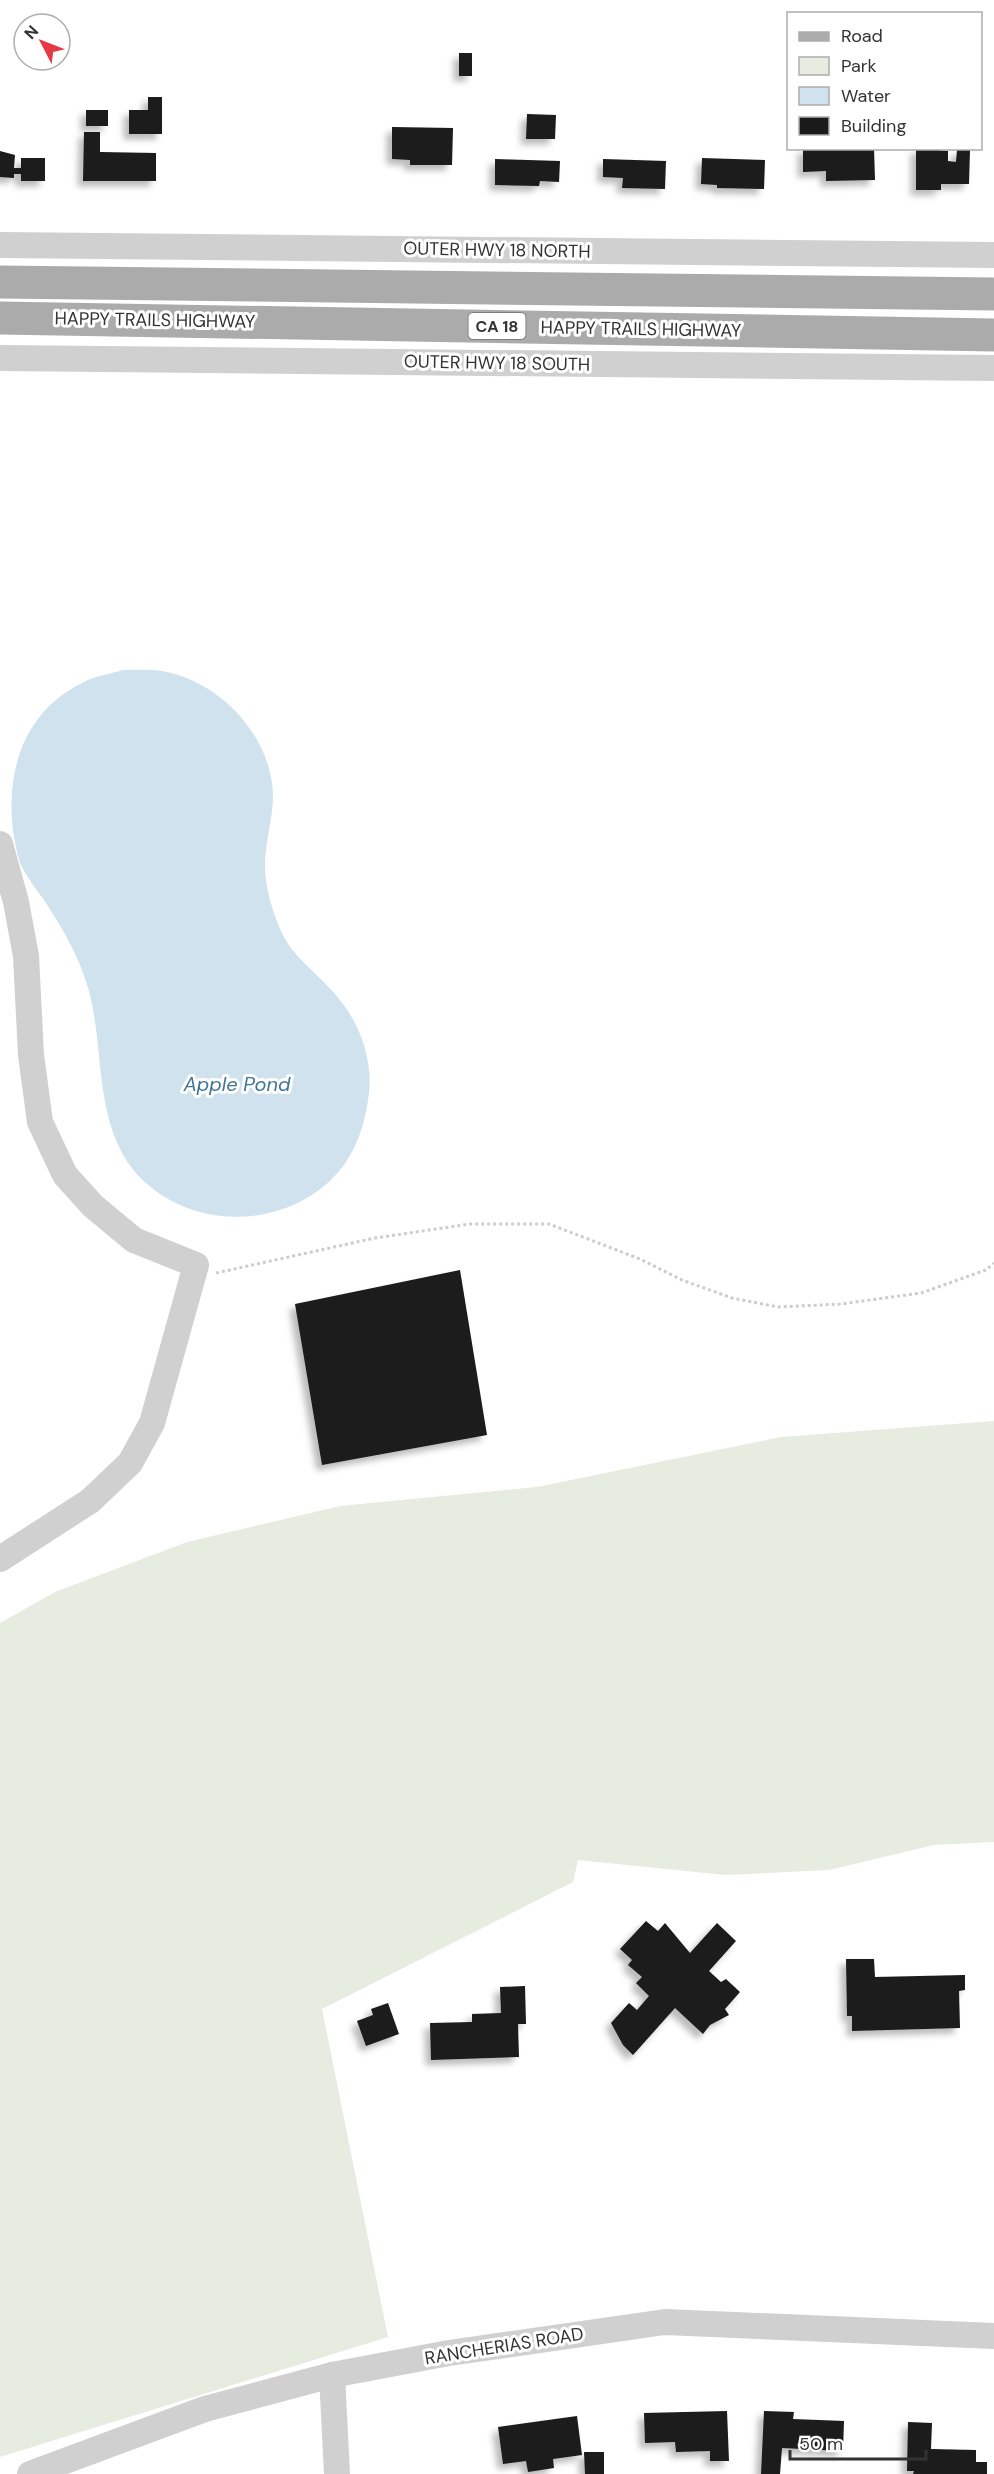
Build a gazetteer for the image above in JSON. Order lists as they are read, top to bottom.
{
  "streets": {
    "main road": ["HAPPY TRAILS HIGHWAY", "CA 18"],
    "street": ["OUTER HWY 18 NORTH", "OUTER HWY 18 SOUTH", "RANCHERIAS ROAD"]
  },
  "water": ["Apple Pond"],
  "legend": [
    "Road",
    "Park",
    "Water",
    "Building"
  ],
  "scale_bar": "50 m",
  "north": "top left"
}
